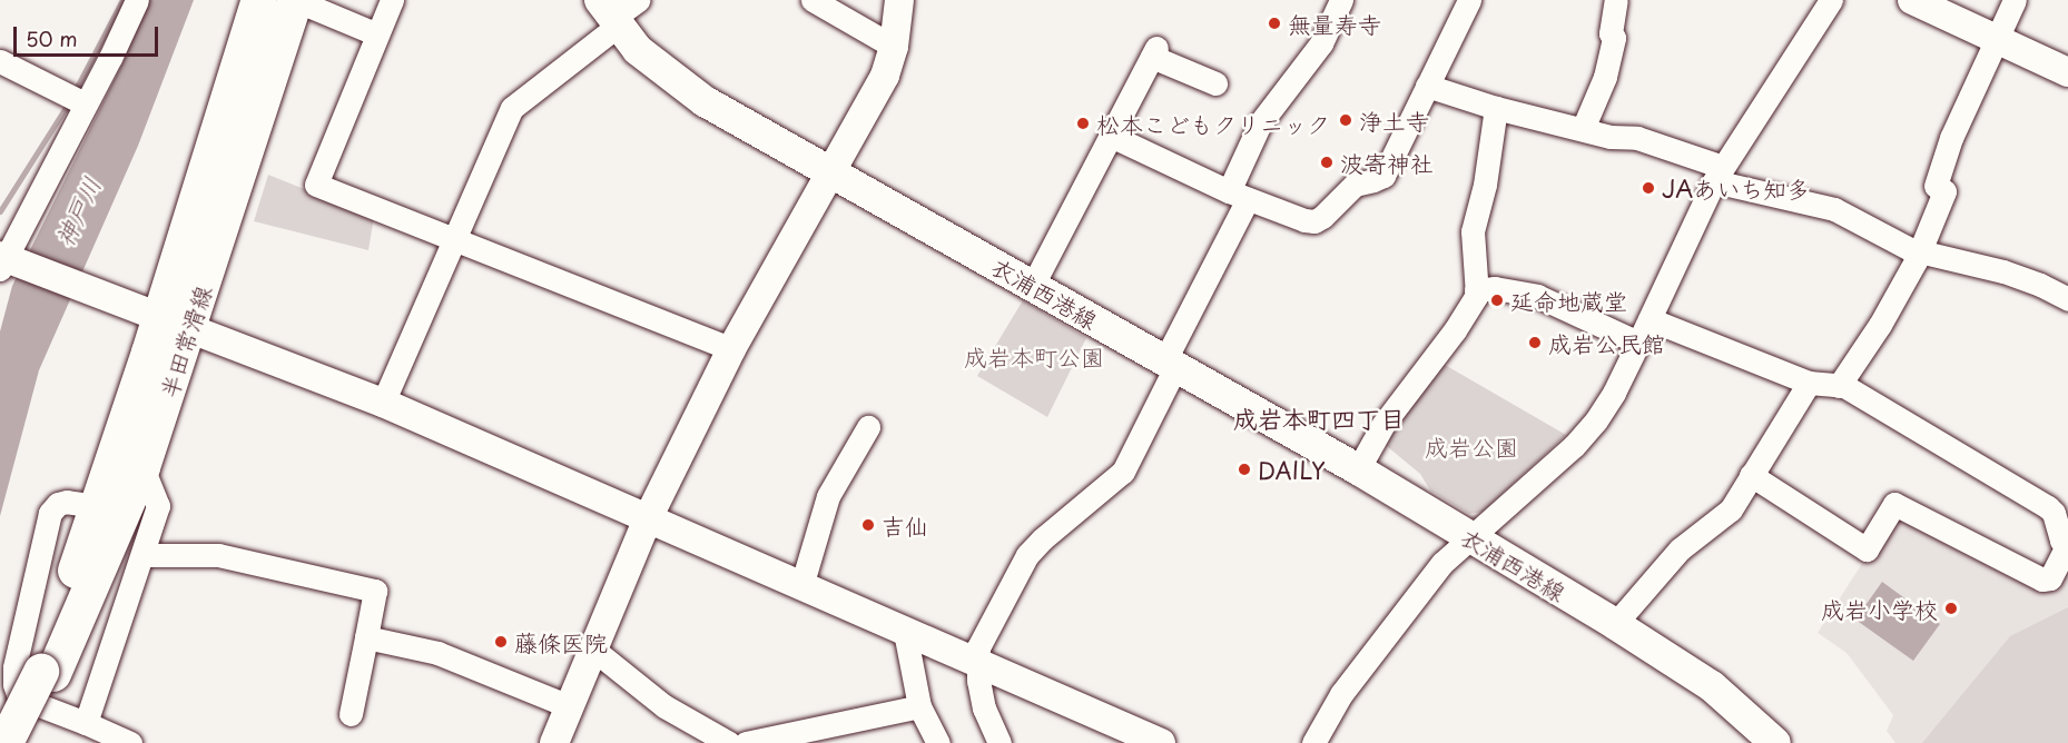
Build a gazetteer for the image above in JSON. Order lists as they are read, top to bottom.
{
  "streets": {
    "main road": ["衣浦西港線", "半田常滑線"]
  },
  "districts": ["成岩本町四丁目"],
  "water": ["神戸川"],
  "parks": ["成岩本町公園", "成岩公園"],
  "places": [
    "無量寿寺",
    "浄土寺",
    "松本こどもクリニック",
    "波寄神社",
    "JAあいち知多",
    "延命地蔵堂",
    "成岩公民館",
    "DAILY",
    "吉仙",
    "成岩小学校",
    "藤條医院"
  ],
  "scale_bar": "50 m"
}
